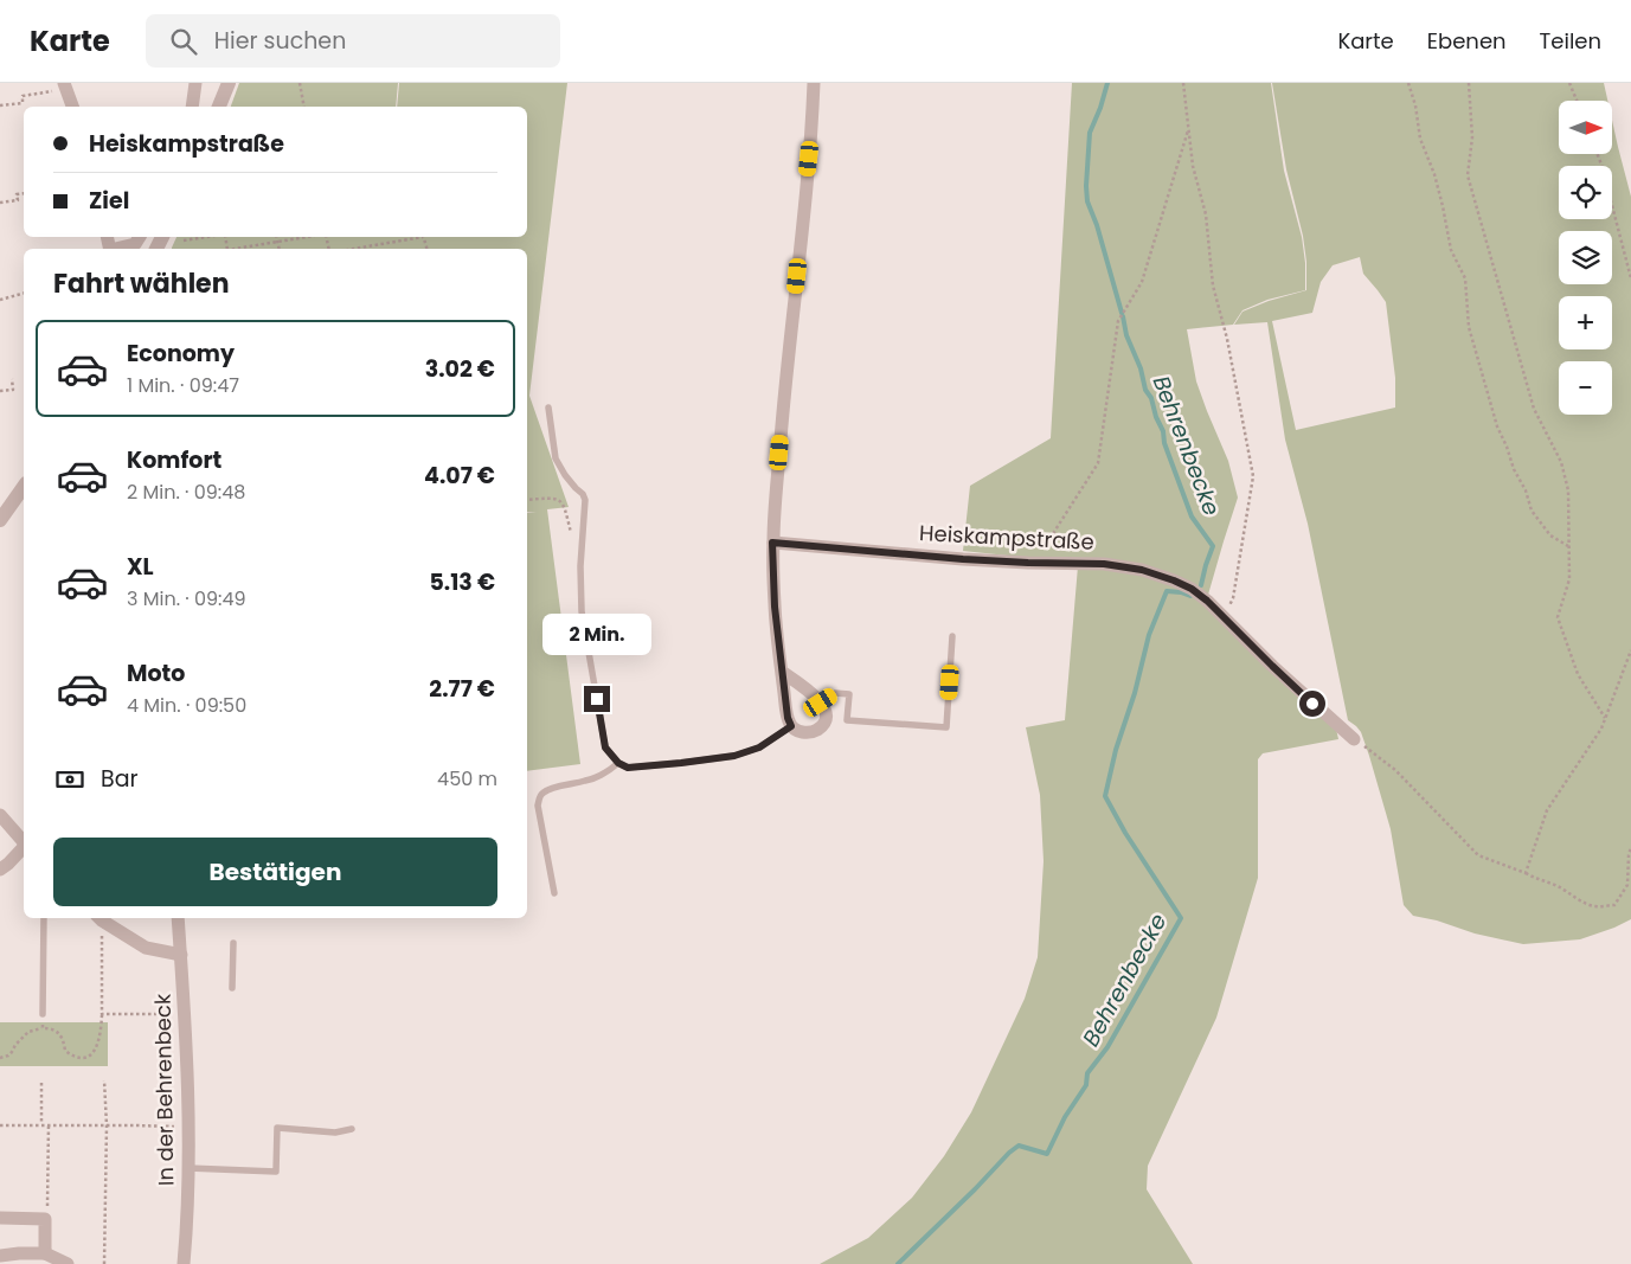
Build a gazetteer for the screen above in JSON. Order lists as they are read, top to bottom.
{
  "streets": {
    "street": ["Heiskampstraße", "In der Behrenbeck"]
  },
  "water": ["Behrenbecke"],
  "north": "right",
  "page": {
    "header": "Karte",
    "search": "Hier suchen",
    "nav": ["Karte", "Ebenen", "Teilen"],
    "map_buttons": ["+", "−"],
    "banner": ["Heiskampstraße", "Ziel"],
    "heading": "Fahrt wählen",
    "list": [
      {
        "name": "Economy",
        "note": "1 Min. · 09:47",
        "value": "3.02 €"
      },
      {
        "name": "Komfort",
        "note": "2 Min. · 09:48",
        "value": "4.07 €"
      },
      {
        "name": "XL",
        "note": "3 Min. · 09:49",
        "value": "5.13 €"
      },
      {
        "name": "Moto",
        "note": "4 Min. · 09:50",
        "value": "2.77 €"
      }
    ],
    "bubble": "2 Min.",
    "pay": ["Bar", "450 m"],
    "buttons": "Bestätigen"
  }
}
